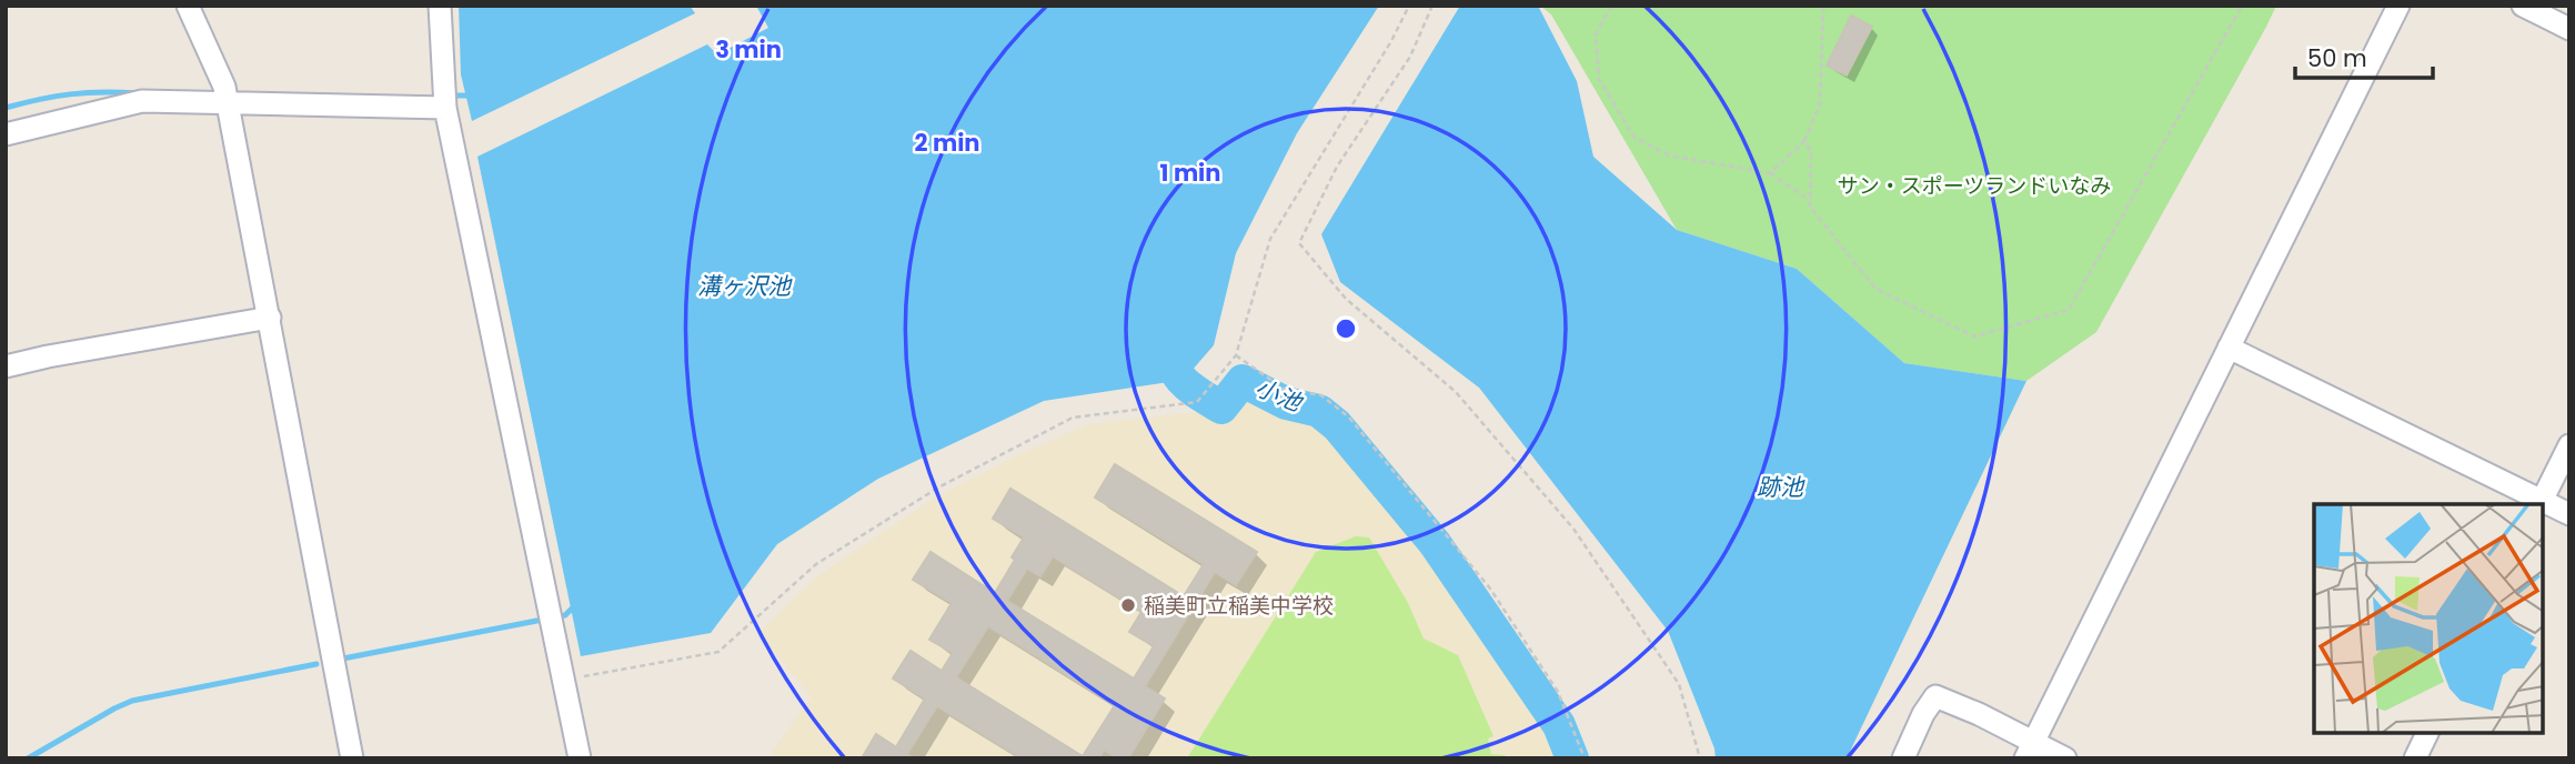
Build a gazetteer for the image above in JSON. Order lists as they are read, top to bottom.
{
  "water": ["溝ヶ沢池", "小池", "跡池"],
  "parks": ["サン・スポーツランドいなみ"],
  "places": ["稲美町立稲美中学校"],
  "scale_bar": "50 m",
  "rings": ["3 min", "2 min", "1 min"]
}
